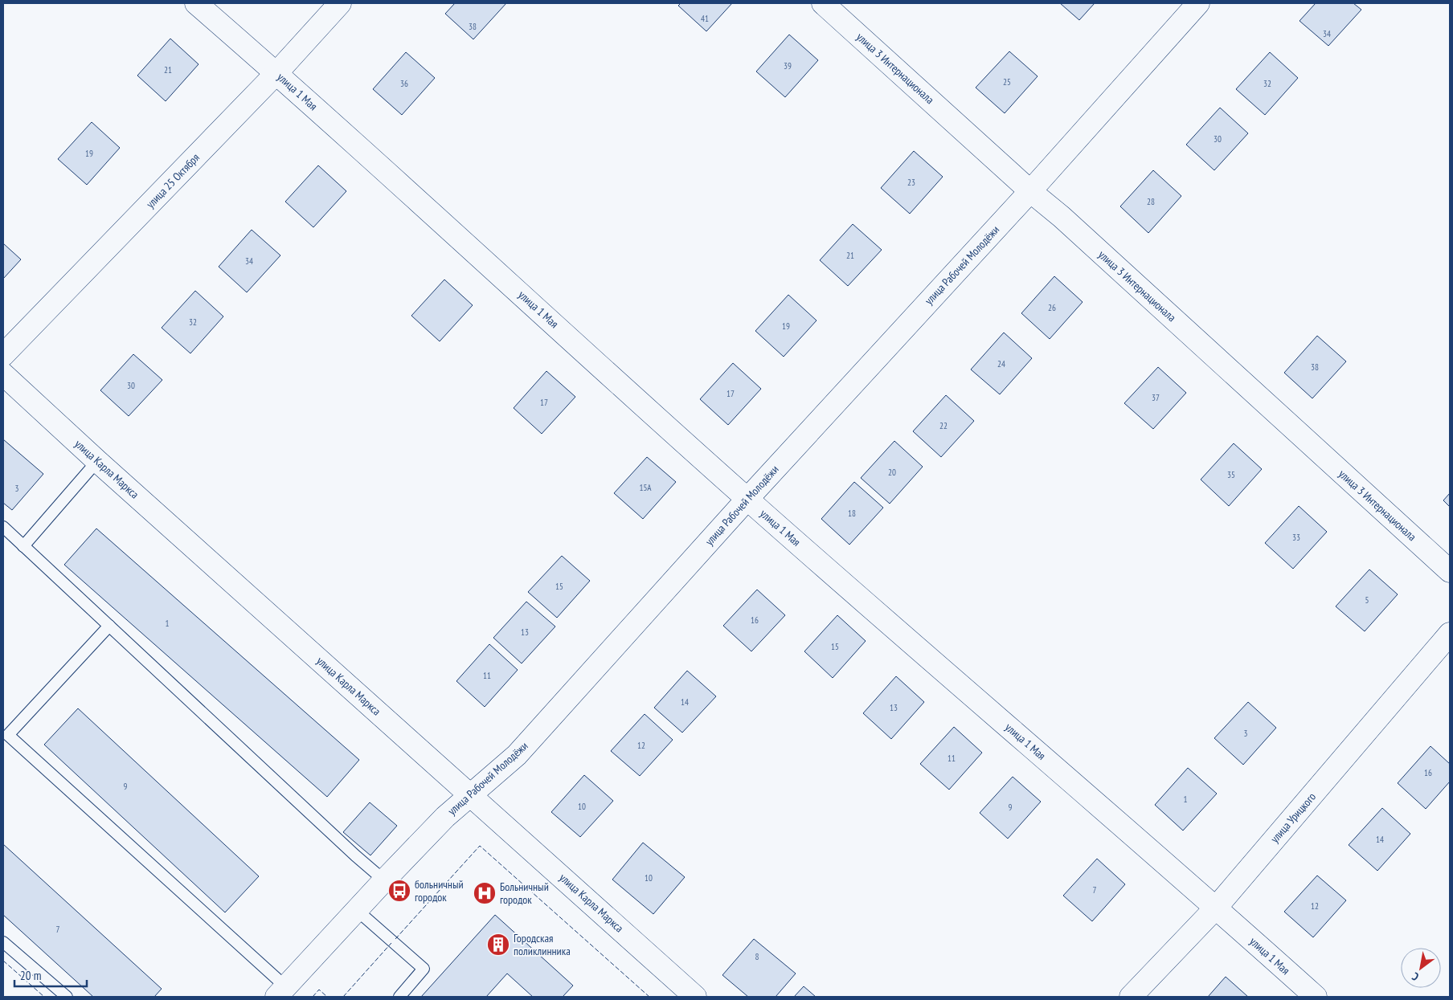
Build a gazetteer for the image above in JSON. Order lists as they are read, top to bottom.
{
  "streets": {
    "street": [
      "улица 3 Интернационала",
      "улица 1 Мая",
      "улица 25 Октября",
      "улица Рабочей Молодёжи",
      "улица Карла Маркса",
      "улица Урицкого"
    ]
  },
  "crossings": [
    ["улица 3 Интернационала", "улица Рабочей Молодёжи"],
    ["улица 1 Мая", "улица 25 Октября"],
    ["улица 1 Мая", "улица Рабочей Молодёжи"],
    ["улица 1 Мая", "улица Урицкого"],
    ["улица Рабочей Молодёжи", "улица Карла Маркса"]
  ],
  "places": {
    "bus stop": ["больничный городок"],
    "hospital": ["Больничный городок"],
    "building": ["Городская поликлинника"]
  },
  "house_numbers": [
    "41",
    "38",
    "34",
    "39",
    "21",
    "25",
    "36",
    "32",
    "30",
    "19",
    "23",
    "28",
    "21",
    "34",
    "26",
    "32",
    "19",
    "24",
    "38",
    "30",
    "17",
    "37",
    "17",
    "22",
    "20",
    "35",
    "15А",
    "3",
    "18",
    "33",
    "15",
    "5",
    "16",
    "1",
    "13",
    "15",
    "11",
    "14",
    "13",
    "3",
    "12",
    "11",
    "16",
    "9",
    "1",
    "10",
    "9",
    "14",
    "10",
    "7",
    "12",
    "7",
    "8"
  ],
  "scale_bar": "20 m",
  "north": "bottom left"
}
